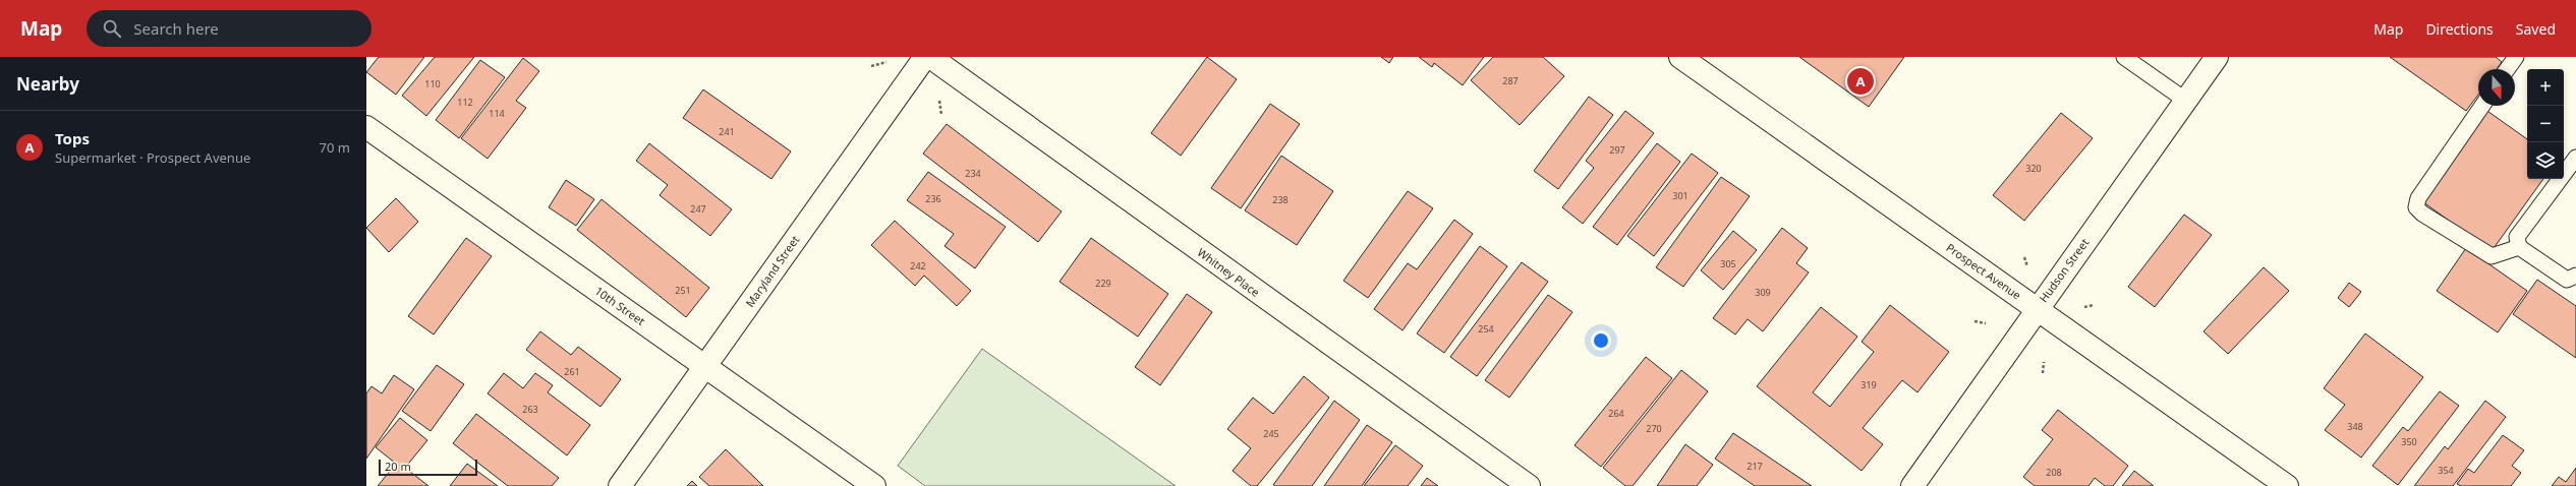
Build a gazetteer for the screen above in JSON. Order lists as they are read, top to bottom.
{
  "streets": {
    "street": [
      "Hudson Street",
      "Maryland Street",
      "Prospect Avenue",
      "Whitney Place",
      "10th Street"
    ]
  },
  "crossings": [
    ["Hudson Street", "Prospect Avenue"],
    ["Maryland Street", "10th Street"]
  ],
  "house_numbers": [
    "287",
    "110",
    "112",
    "114",
    "241",
    "297",
    "320",
    "234",
    "301",
    "236",
    "238",
    "247",
    "305",
    "242",
    "229",
    "251",
    "309",
    "254",
    "261",
    "319",
    "263",
    "264",
    "348",
    "270",
    "245",
    "350",
    "217",
    "354",
    "208"
  ],
  "scale_bar": "20 m",
  "north": "bottom",
  "page": {
    "header": "Map",
    "search": "Search here",
    "nav": ["Map", "Directions", "Saved"],
    "heading": "Nearby",
    "pins": "A",
    "map_buttons": ["+", "−"],
    "list": [
      {
        "mark": "A",
        "name": "Tops",
        "note": "Supermarket · Prospect Avenue",
        "value": "70 m"
      }
    ],
    "scale": "20 m"
  }
}
